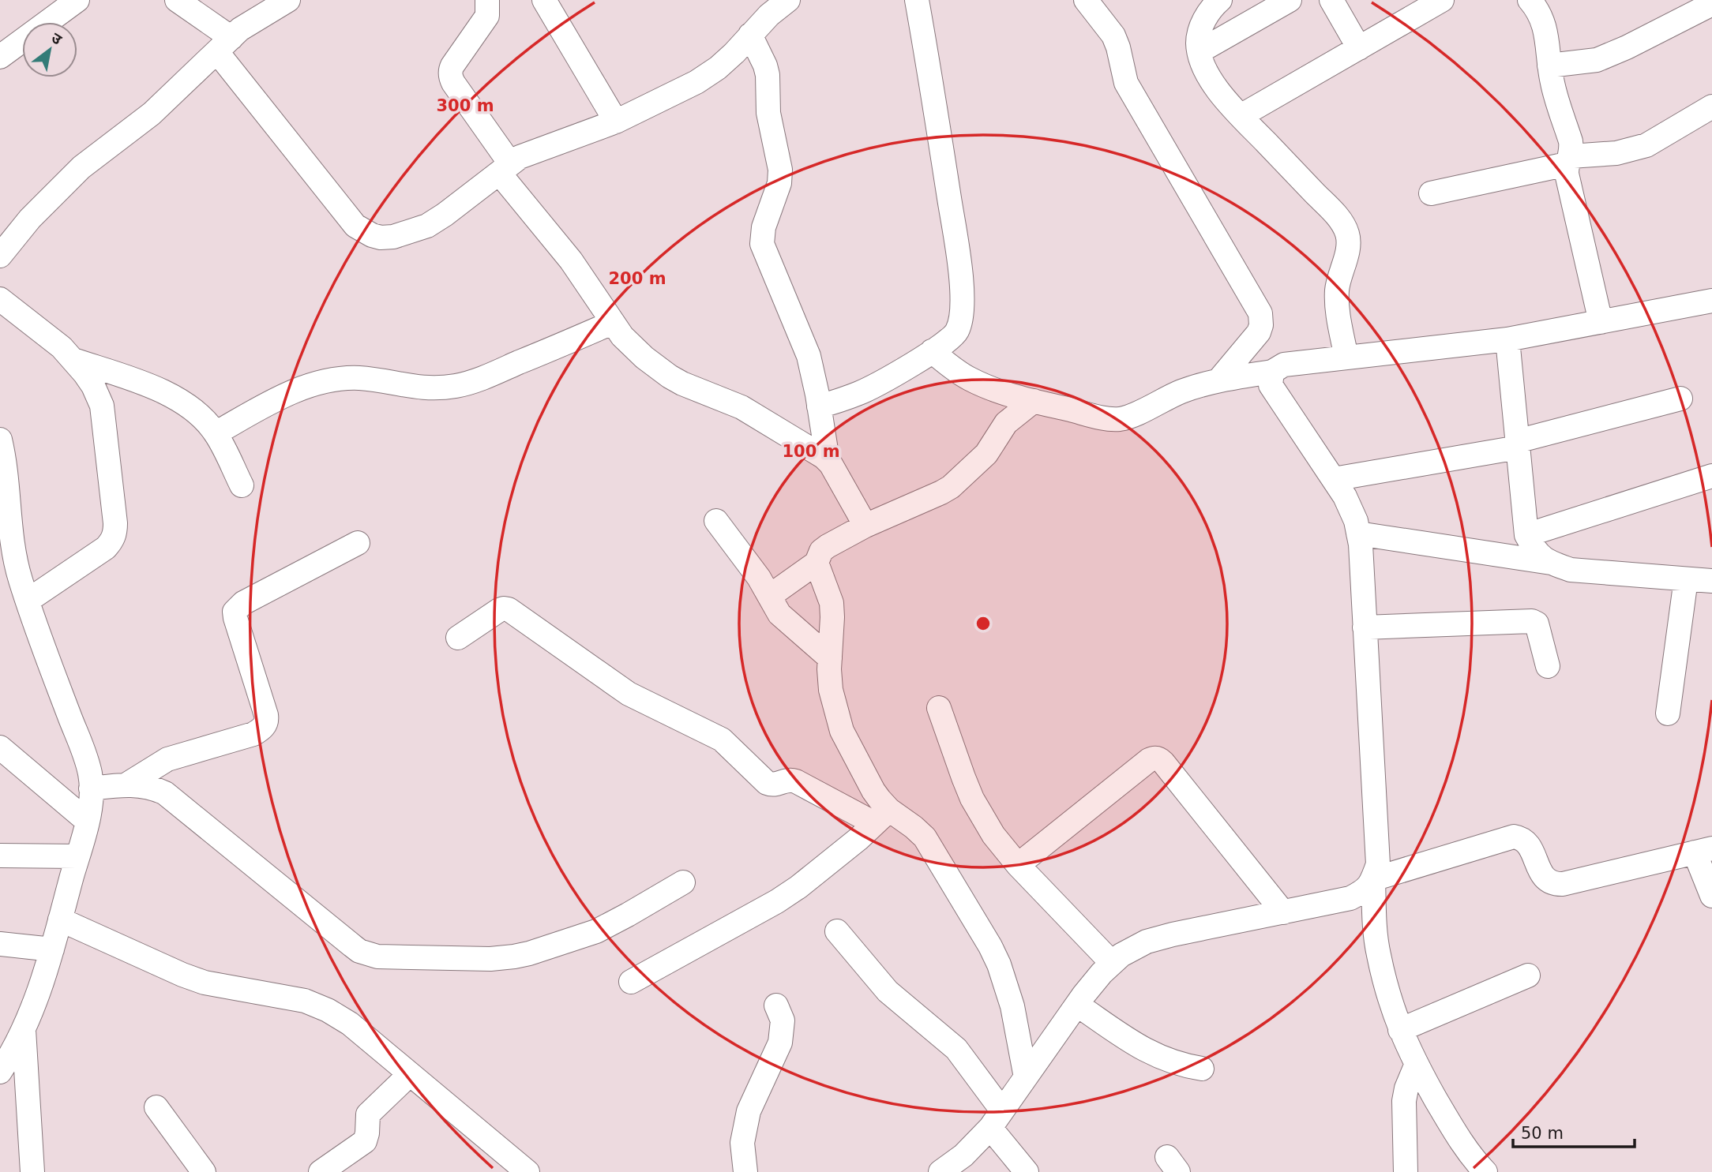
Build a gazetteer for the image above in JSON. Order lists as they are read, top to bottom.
{
  "scale_bar": "50 m",
  "north": "top right",
  "rings": ["300 m", "200 m", "100 m"]
}
